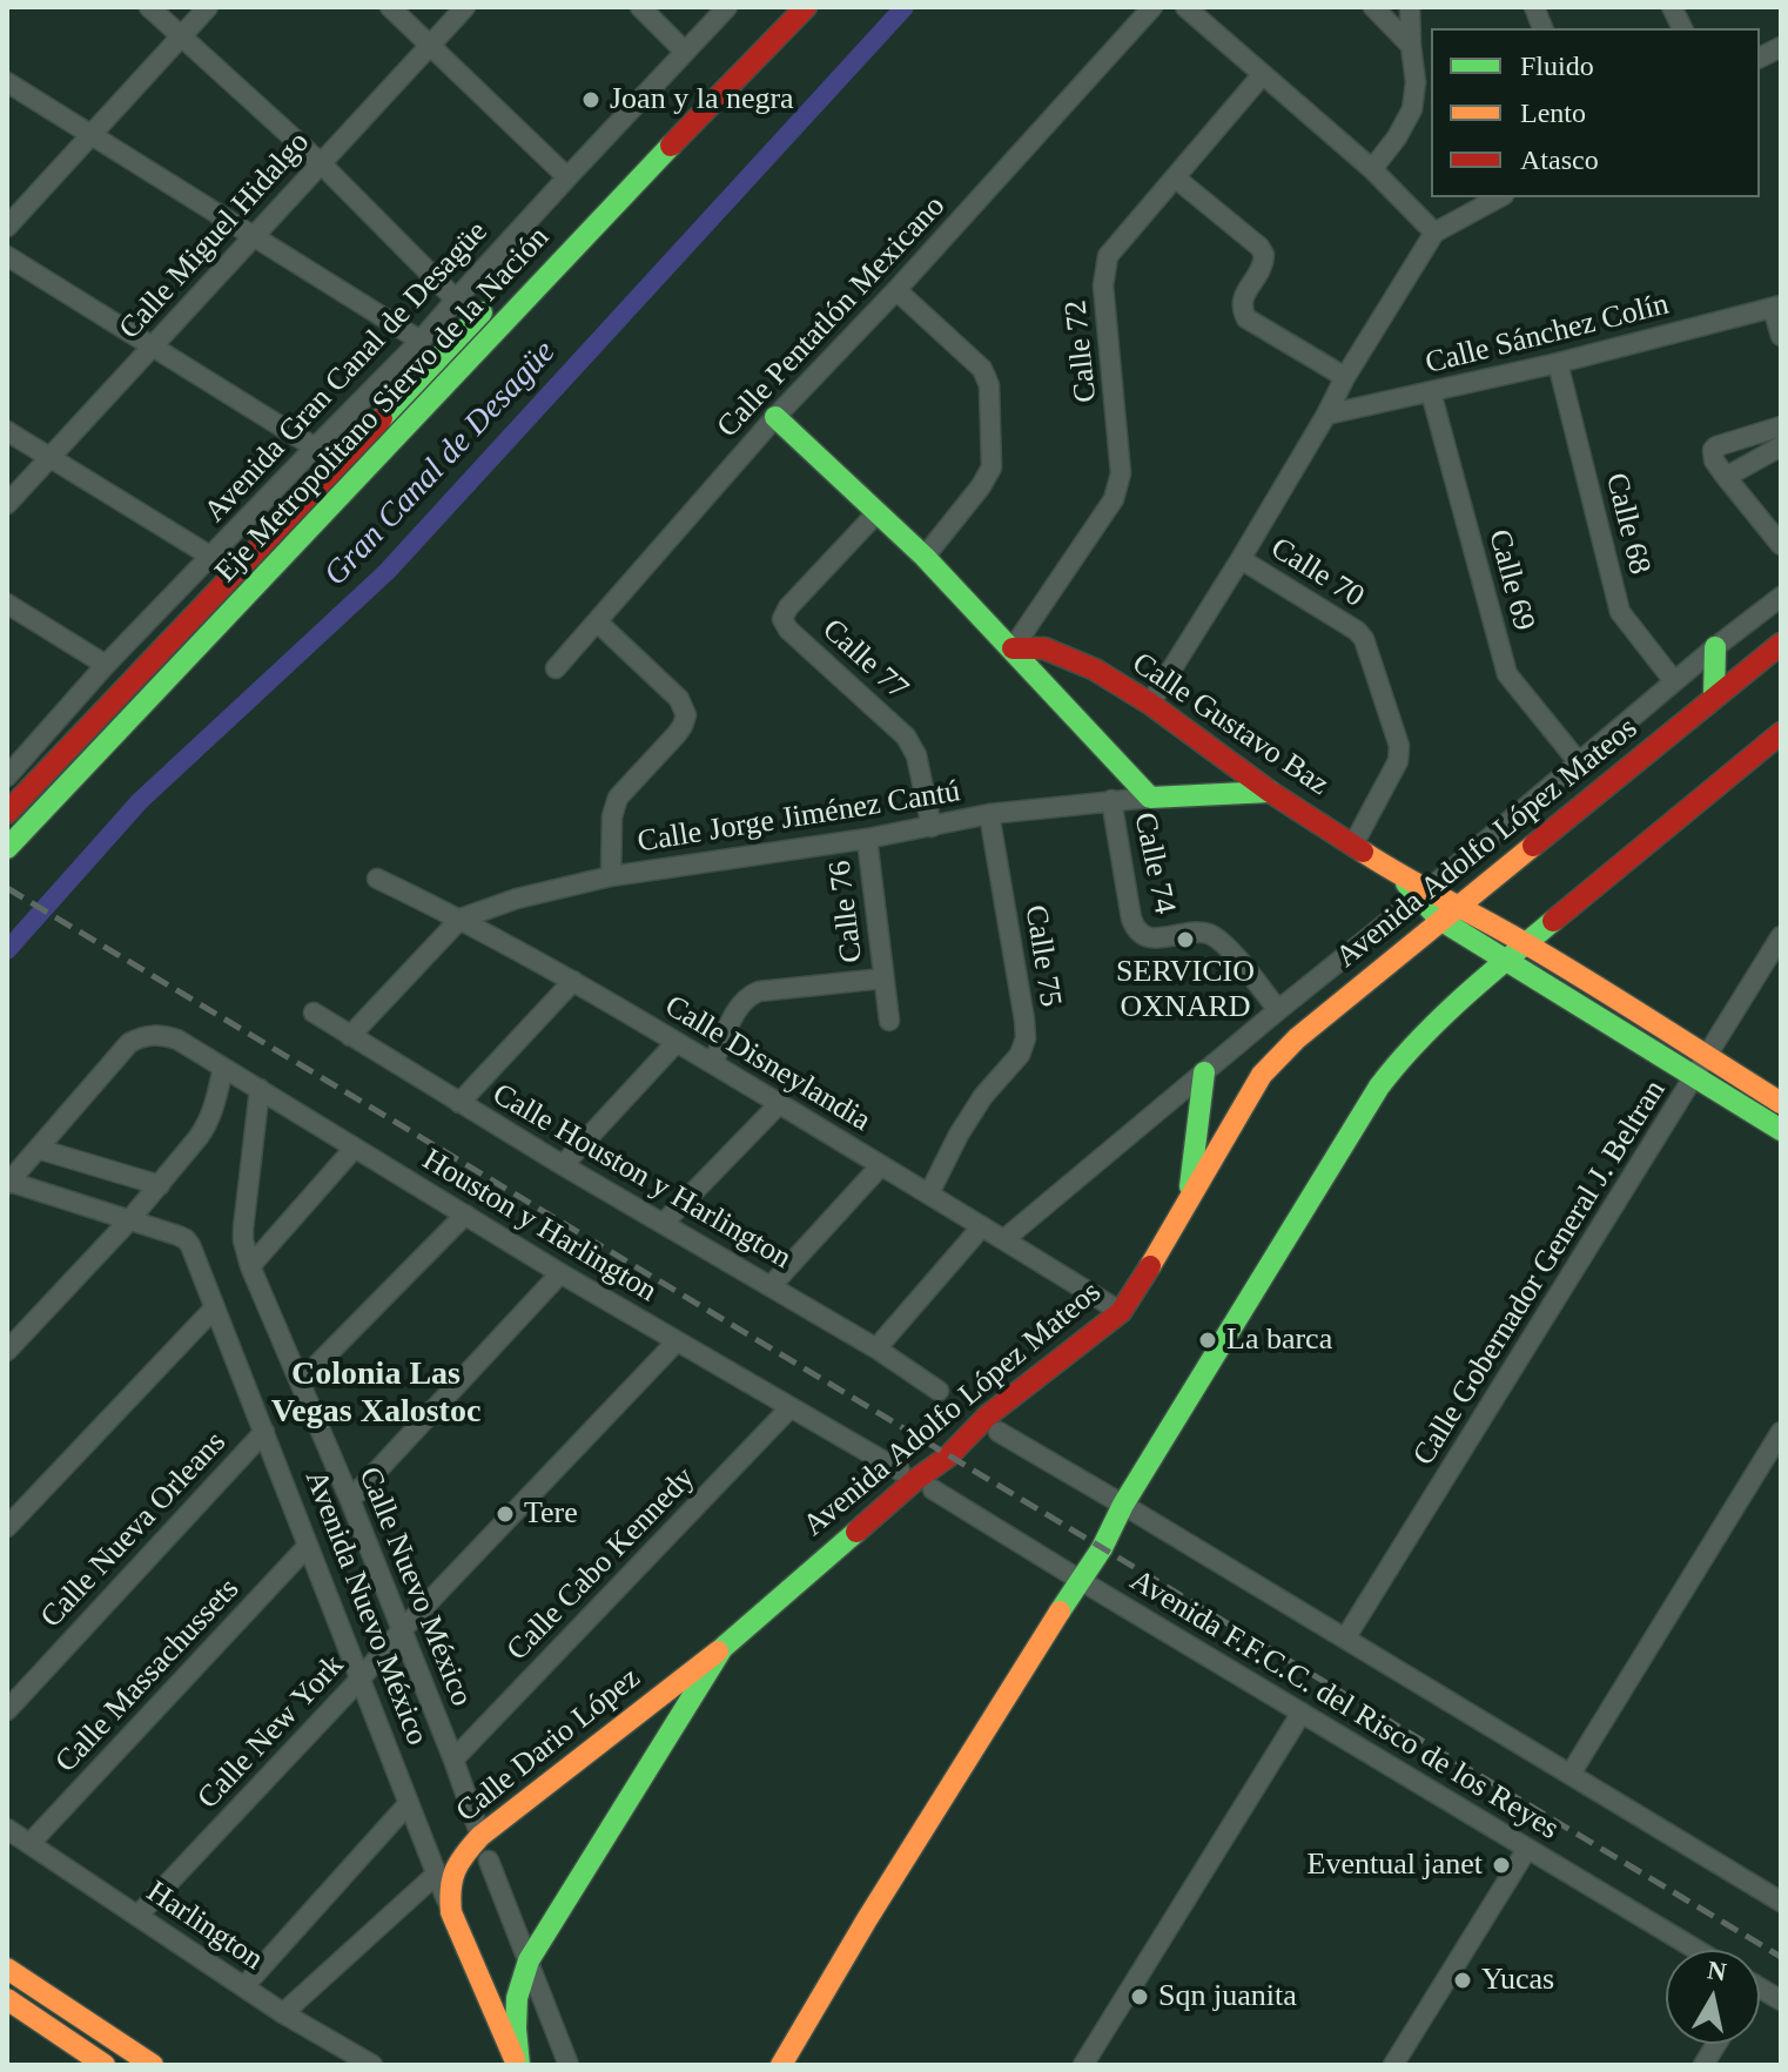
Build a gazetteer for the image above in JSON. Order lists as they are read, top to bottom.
{
  "streets": {
    "main road": [
      "Eje Metropolitano Siervo de la Nación",
      "Calle Gustavo Baz",
      "Avenida Adolfo López Mateos",
      "Avenida Nuevo México",
      "Calle Dario López"
    ],
    "street": [
      "Calle Miguel Hidalgo",
      "Calle Pentatlón Mexicano",
      "Calle Sánchez Colín",
      "Calle 72",
      "Avenida Gran Canal de Desagüe",
      "Calle 68",
      "Calle 70",
      "Calle 69",
      "Calle 77",
      "Calle Jorge Jiménez Cantú",
      "Calle 74",
      "Calle 76",
      "Calle 75",
      "Calle Disneylandia",
      "Calle Houston y Harlington",
      "Houston y Harlington",
      "Calle Gobernador General J. Beltran",
      "Calle Nueva Orleans",
      "Calle Cabo Kennedy",
      "Calle Nuevo México",
      "Calle Massachussets",
      "Avenida F.F.C.C. del Risco de los Reyes",
      "Calle New York",
      "Harlington"
    ]
  },
  "crossings": [
    ["Calle Sánchez Colín", "Calle 68"],
    ["Calle Sánchez Colín", "Calle 69"],
    ["Calle 72", "Calle Gustavo Baz"],
    ["Calle 70", "Calle Gustavo Baz"],
    ["Calle 77", "Calle Jorge Jiménez Cantú"],
    ["Calle Gustavo Baz", "Avenida Adolfo López Mateos"],
    ["Calle Gustavo Baz", "Calle Gobernador General J. Beltran"],
    ["Calle Jorge Jiménez Cantú", "Calle 74"],
    ["Calle Jorge Jiménez Cantú", "Calle 76"],
    ["Calle Jorge Jiménez Cantú", "Calle 75"],
    ["Calle Jorge Jiménez Cantú", "Calle Disneylandia"],
    ["Avenida Adolfo López Mateos", "Calle Disneylandia"],
    ["Avenida Adolfo López Mateos", "Avenida Nuevo México"],
    ["Avenida Adolfo López Mateos", "Calle Dario López"],
    ["Calle 76", "Calle Disneylandia"],
    ["Calle 75", "Calle Disneylandia"],
    ["Houston y Harlington", "Calle Cabo Kennedy"],
    ["Houston y Harlington", "Calle Nuevo México"],
    ["Houston y Harlington", "Calle New York"],
    ["Calle Gobernador General J. Beltran", "Avenida F.F.C.C. del Risco de los Reyes"],
    ["Calle Nueva Orleans", "Avenida Nuevo México"],
    ["Calle Cabo Kennedy", "Calle Nuevo México"],
    ["Calle Nuevo México", "Calle New York"],
    ["Calle Nuevo México", "Calle Dario López"],
    ["Avenida Nuevo México", "Calle Massachussets"],
    ["Avenida Nuevo México", "Calle New York"],
    ["Avenida Nuevo México", "Calle Dario López"],
    ["Calle Massachussets", "Harlington"],
    ["Calle New York", "Harlington"]
  ],
  "districts": ["Colonia Las Vegas Xalostoc"],
  "water": ["Gran Canal de Desagüe"],
  "places": [
    "Joan y la negra",
    "SERVICIO OXNARD",
    "La barca",
    "Tere",
    "Eventual janet",
    "Yucas",
    "Sqn juanita"
  ],
  "legend": ["Fluido", "Lento", "Atasco"],
  "north": "top"
}
